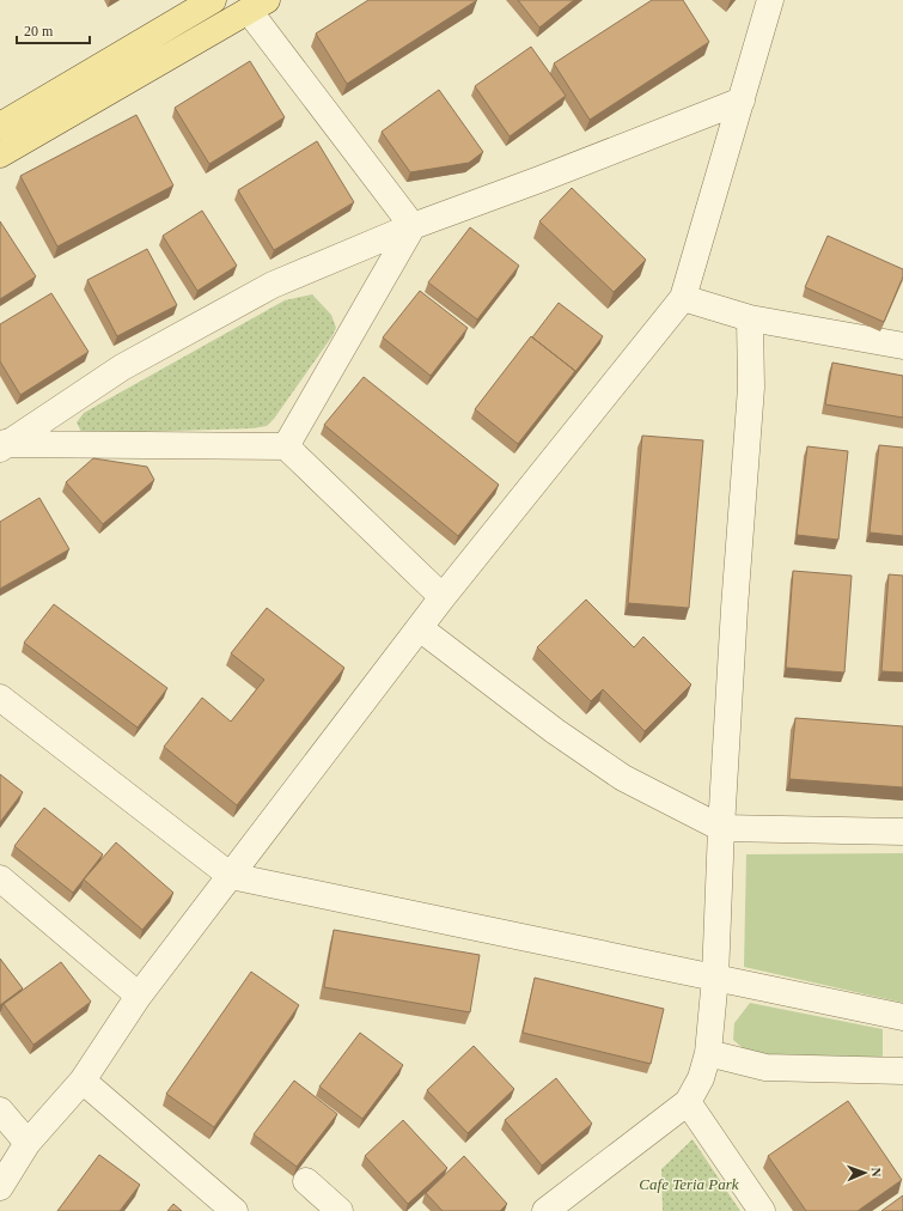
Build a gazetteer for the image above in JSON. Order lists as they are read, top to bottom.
{
  "parks": ["Cafe Teria Park"],
  "scale_bar": "20 m",
  "north": "right"
}
